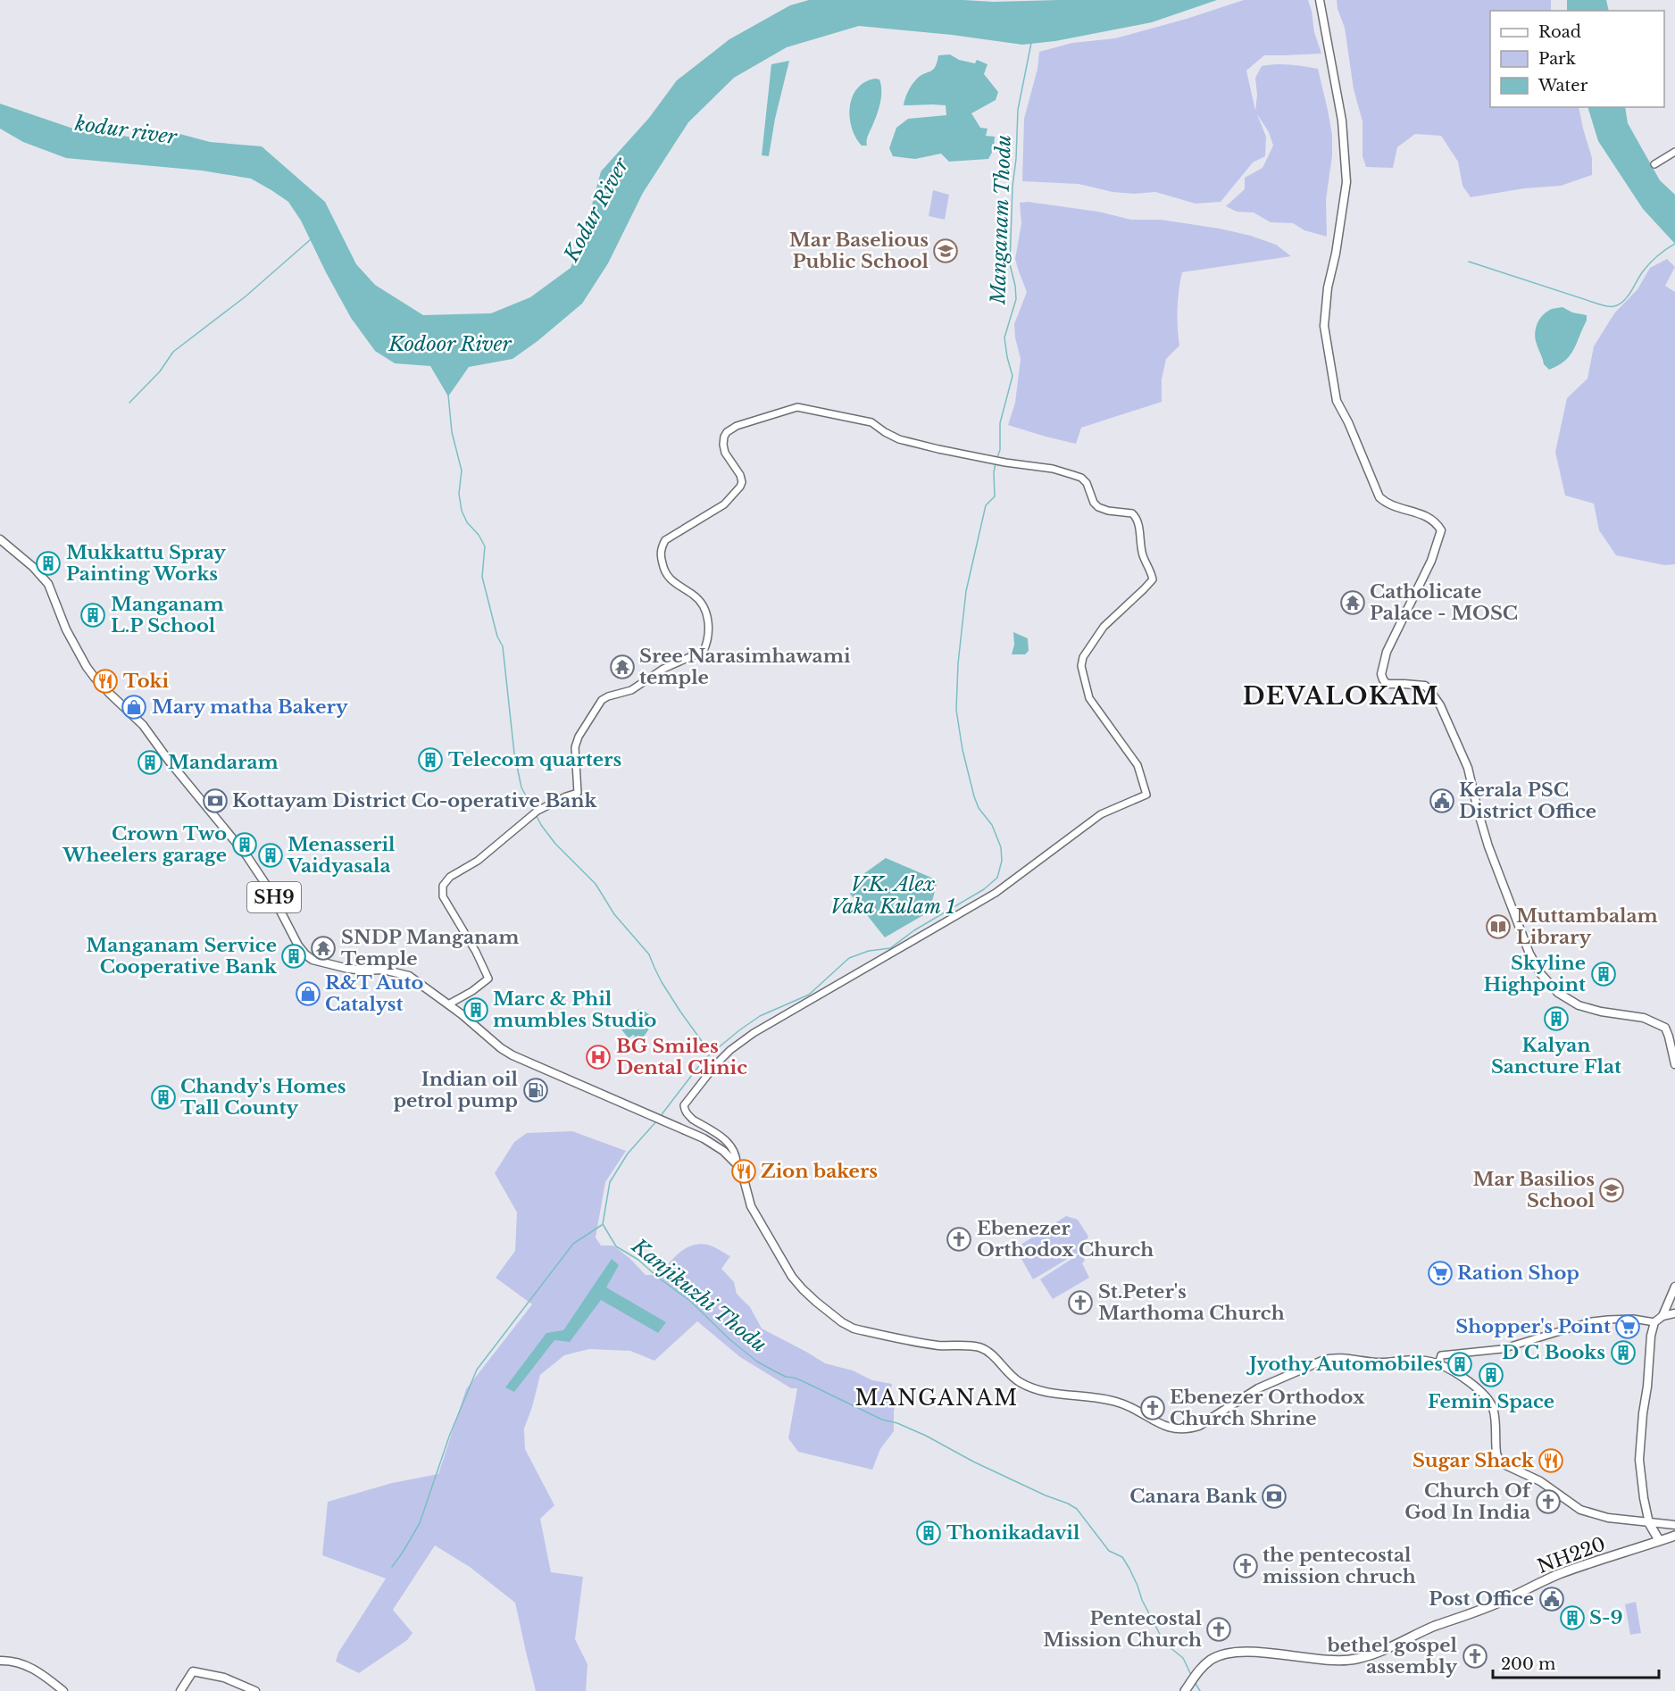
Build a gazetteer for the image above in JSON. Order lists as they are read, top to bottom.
{
  "streets": {
    "highway": ["NH220"],
    "main road": ["SH9"]
  },
  "districts": ["DEVALOKAM", "MANGANAM"],
  "water": [
    "kodur river",
    "Kodur River",
    "Manganam Thodu",
    "Kodoor River",
    "V.K. Alex Vaka Kulam 1",
    "Kanjikuzhi Thodu"
  ],
  "places": {
    "school or university": ["Mar Baselious Public School", "Mar Basilios School"],
    "building": [
      "Mukkattu Spray Painting Works",
      "Manganam L.P School",
      "Telecom quarters",
      "Mandaram",
      "Crown Two Wheelers garage",
      "Menasseril Vaidyasala",
      "Manganam Service Cooperative Bank",
      "Skyline Highpoint",
      "Marc & Phil mumbles Studio",
      "Kalyan Sancture Flat",
      "Chandy's Homes Tall County",
      "D C Books",
      "Jyothy Automobiles",
      "Femin Space",
      "Thonikadavil",
      "S-9"
    ],
    "temple": ["Catholicate Palace - MOSC", "Sree Narasimhawami temple", "SNDP Manganam Temple"],
    "restaurant": ["Toki", "Zion bakers", "Sugar Shack"],
    "shop": ["Mary matha Bakery", "R&T Auto Catalyst"],
    "bank": ["Kottayam District Co-operative Bank", "Canara Bank"],
    "public building": ["Kerala PSC District Office", "Post Office"],
    "library": ["Muttambalam Library"],
    "hospital": ["BG Smiles Dental Clinic"],
    "fuel station": ["Indian oil petrol pump"],
    "church": [
      "Ebenezer Orthodox Church",
      "St.Peter's Marthoma Church",
      "Ebenezer Orthodox Church Shrine",
      "Church Of God In India",
      "the pentecostal mission chruch",
      "Pentecostal Mission Church",
      "bethel gospel assembly"
    ],
    "supermarket": ["Ration Shop", "Shopper's Point"]
  },
  "legend": ["Road", "Park", "Water"],
  "scale_bar": "200 m"
}
